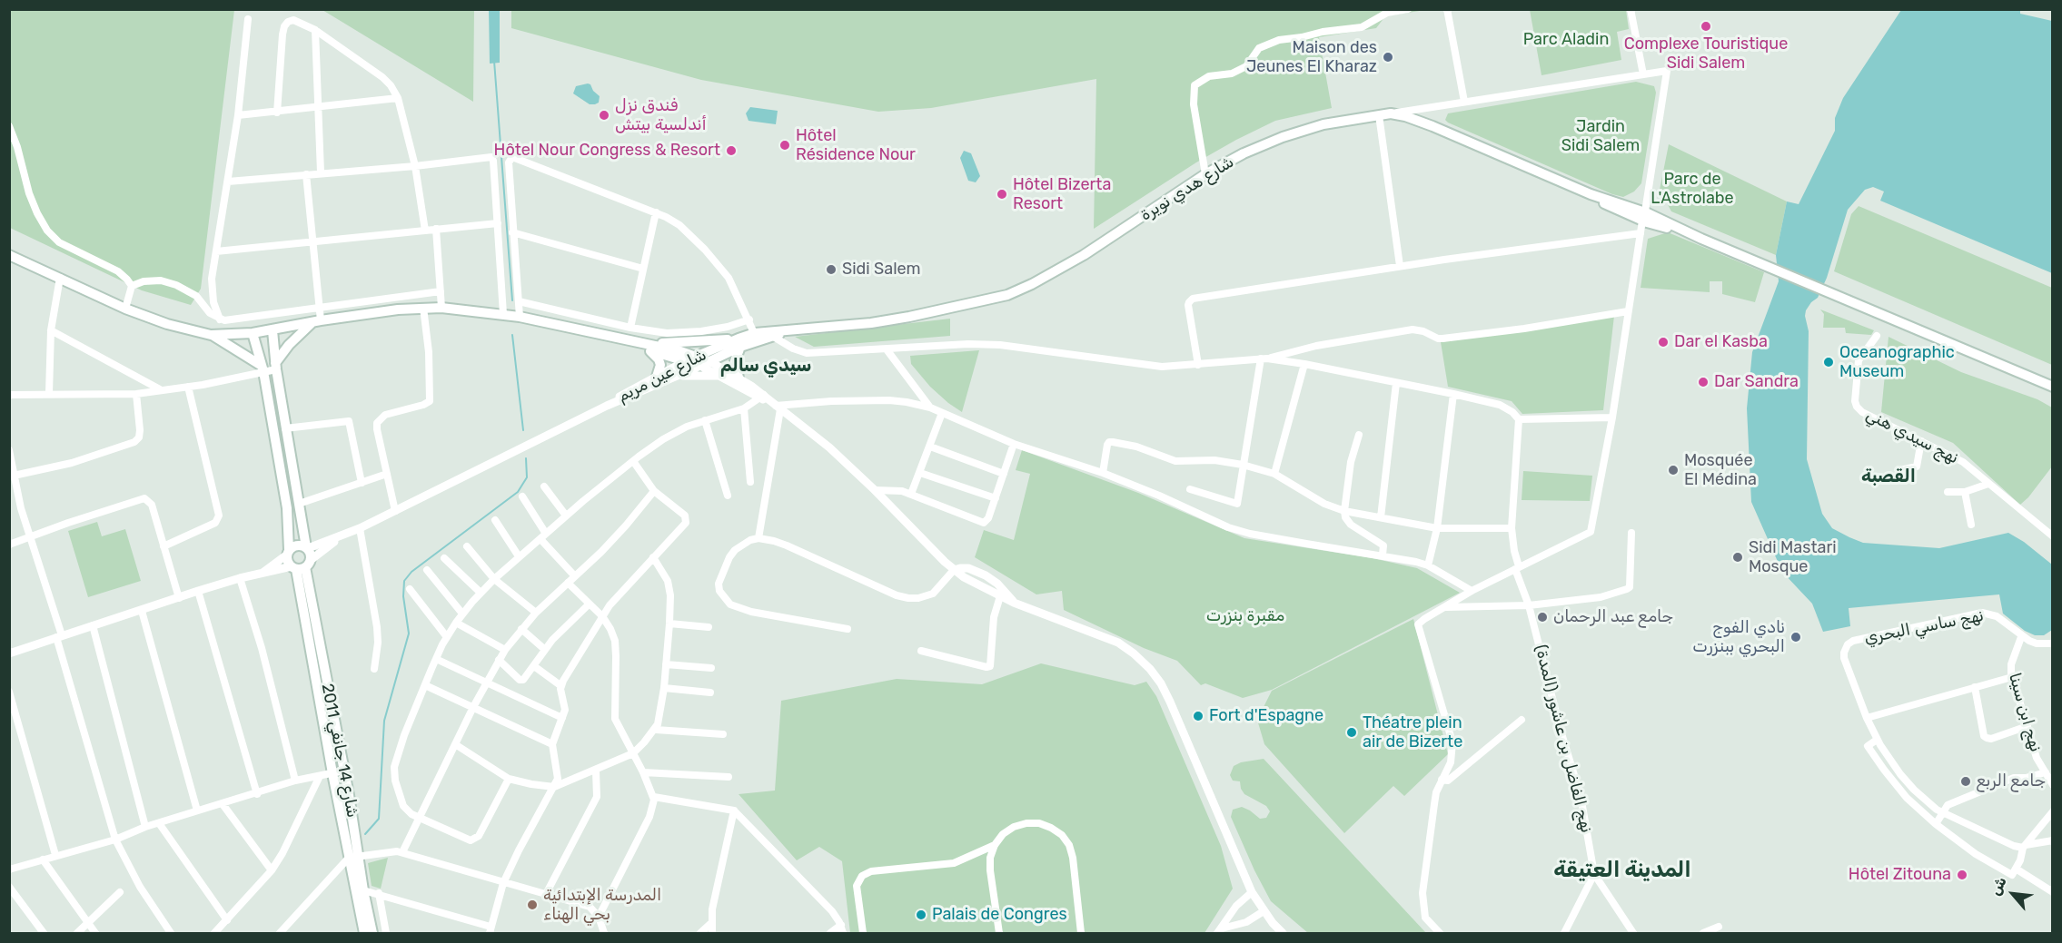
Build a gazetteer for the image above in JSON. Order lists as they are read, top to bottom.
{
  "streets": {
    "main road": ["شارع هدي نويرة", "شارع عين مريم", "شارع 14 جانفي 2011"],
    "street": [
      "نهج سيدي هني",
      "نهج ساسي البحري",
      "نهج ابن سينا",
      "نهج الفاضل بن عاشور (المدة)"
    ]
  },
  "crossings": [
    ["شارع هدي نويرة", "شارع عين مريم"],
    ["شارع عين مريم", "شارع 14 جانفي 2011"],
    ["نهج ساسي البحري", "نهج ابن سينا"]
  ],
  "districts": ["سيدي سالم", "القصبة", "المدينة العتيقة"],
  "parks": [
    "Parc Aladin",
    "Jardin Sidi Salem",
    "Parc de L'Astrolabe",
    "مقبرة بنزرت"
  ],
  "places": [
    "Complexe Touristique Sidi Salem",
    "Maison des Jeunes El Kharaz",
    "فندق نزل أندلسية بيتش",
    "Hôtel Résidence Nour",
    "Hôtel Nour Congress & Resort",
    "Hôtel Bizerta Resort",
    "Sidi Salem",
    "Dar el Kasba",
    "Oceanographic Museum",
    "Dar Sandra",
    "Mosquée El Médina",
    "Sidi Mastari Mosque",
    "جامع عبد الرحمان",
    "نادي الفوج البحري ببنزرت",
    "Fort d'Espagne",
    "Théatre plein air de Bizerte",
    "جامع الربع",
    "Hôtel Zitouna",
    "المدرسة الإبتدائية بحي الهناء",
    "Palais de Congres"
  ],
  "north": "top left"
}
